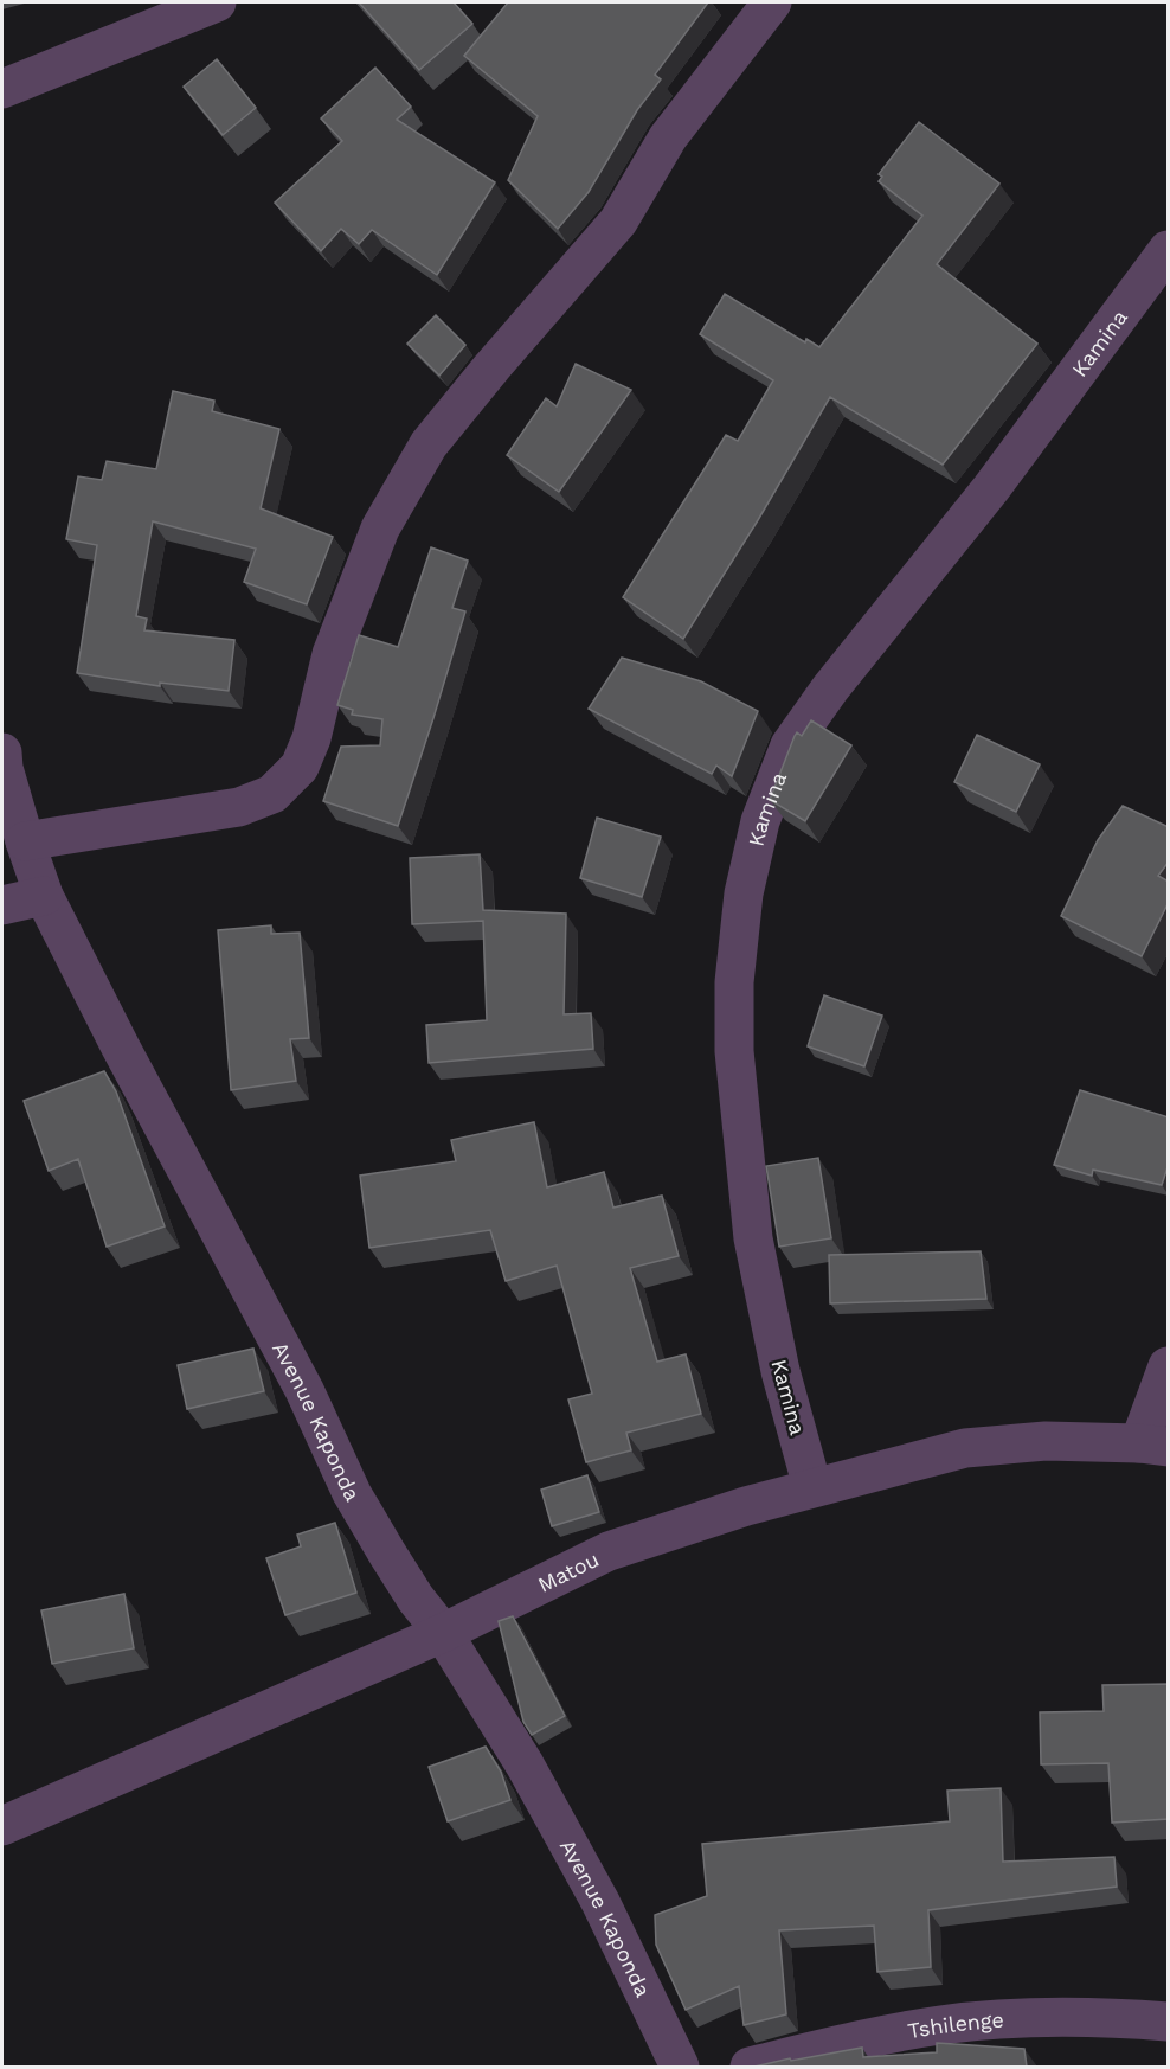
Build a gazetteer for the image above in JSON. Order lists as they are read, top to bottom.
{
  "streets": {
    "street": [
      "Kamina",
      "Avenue Kaponda",
      "Matou",
      "Tshilenge"
    ]
  },
  "crossings": [
    ["Kamina", "Matou"],
    ["Avenue Kaponda", "Matou"]
  ]
}
